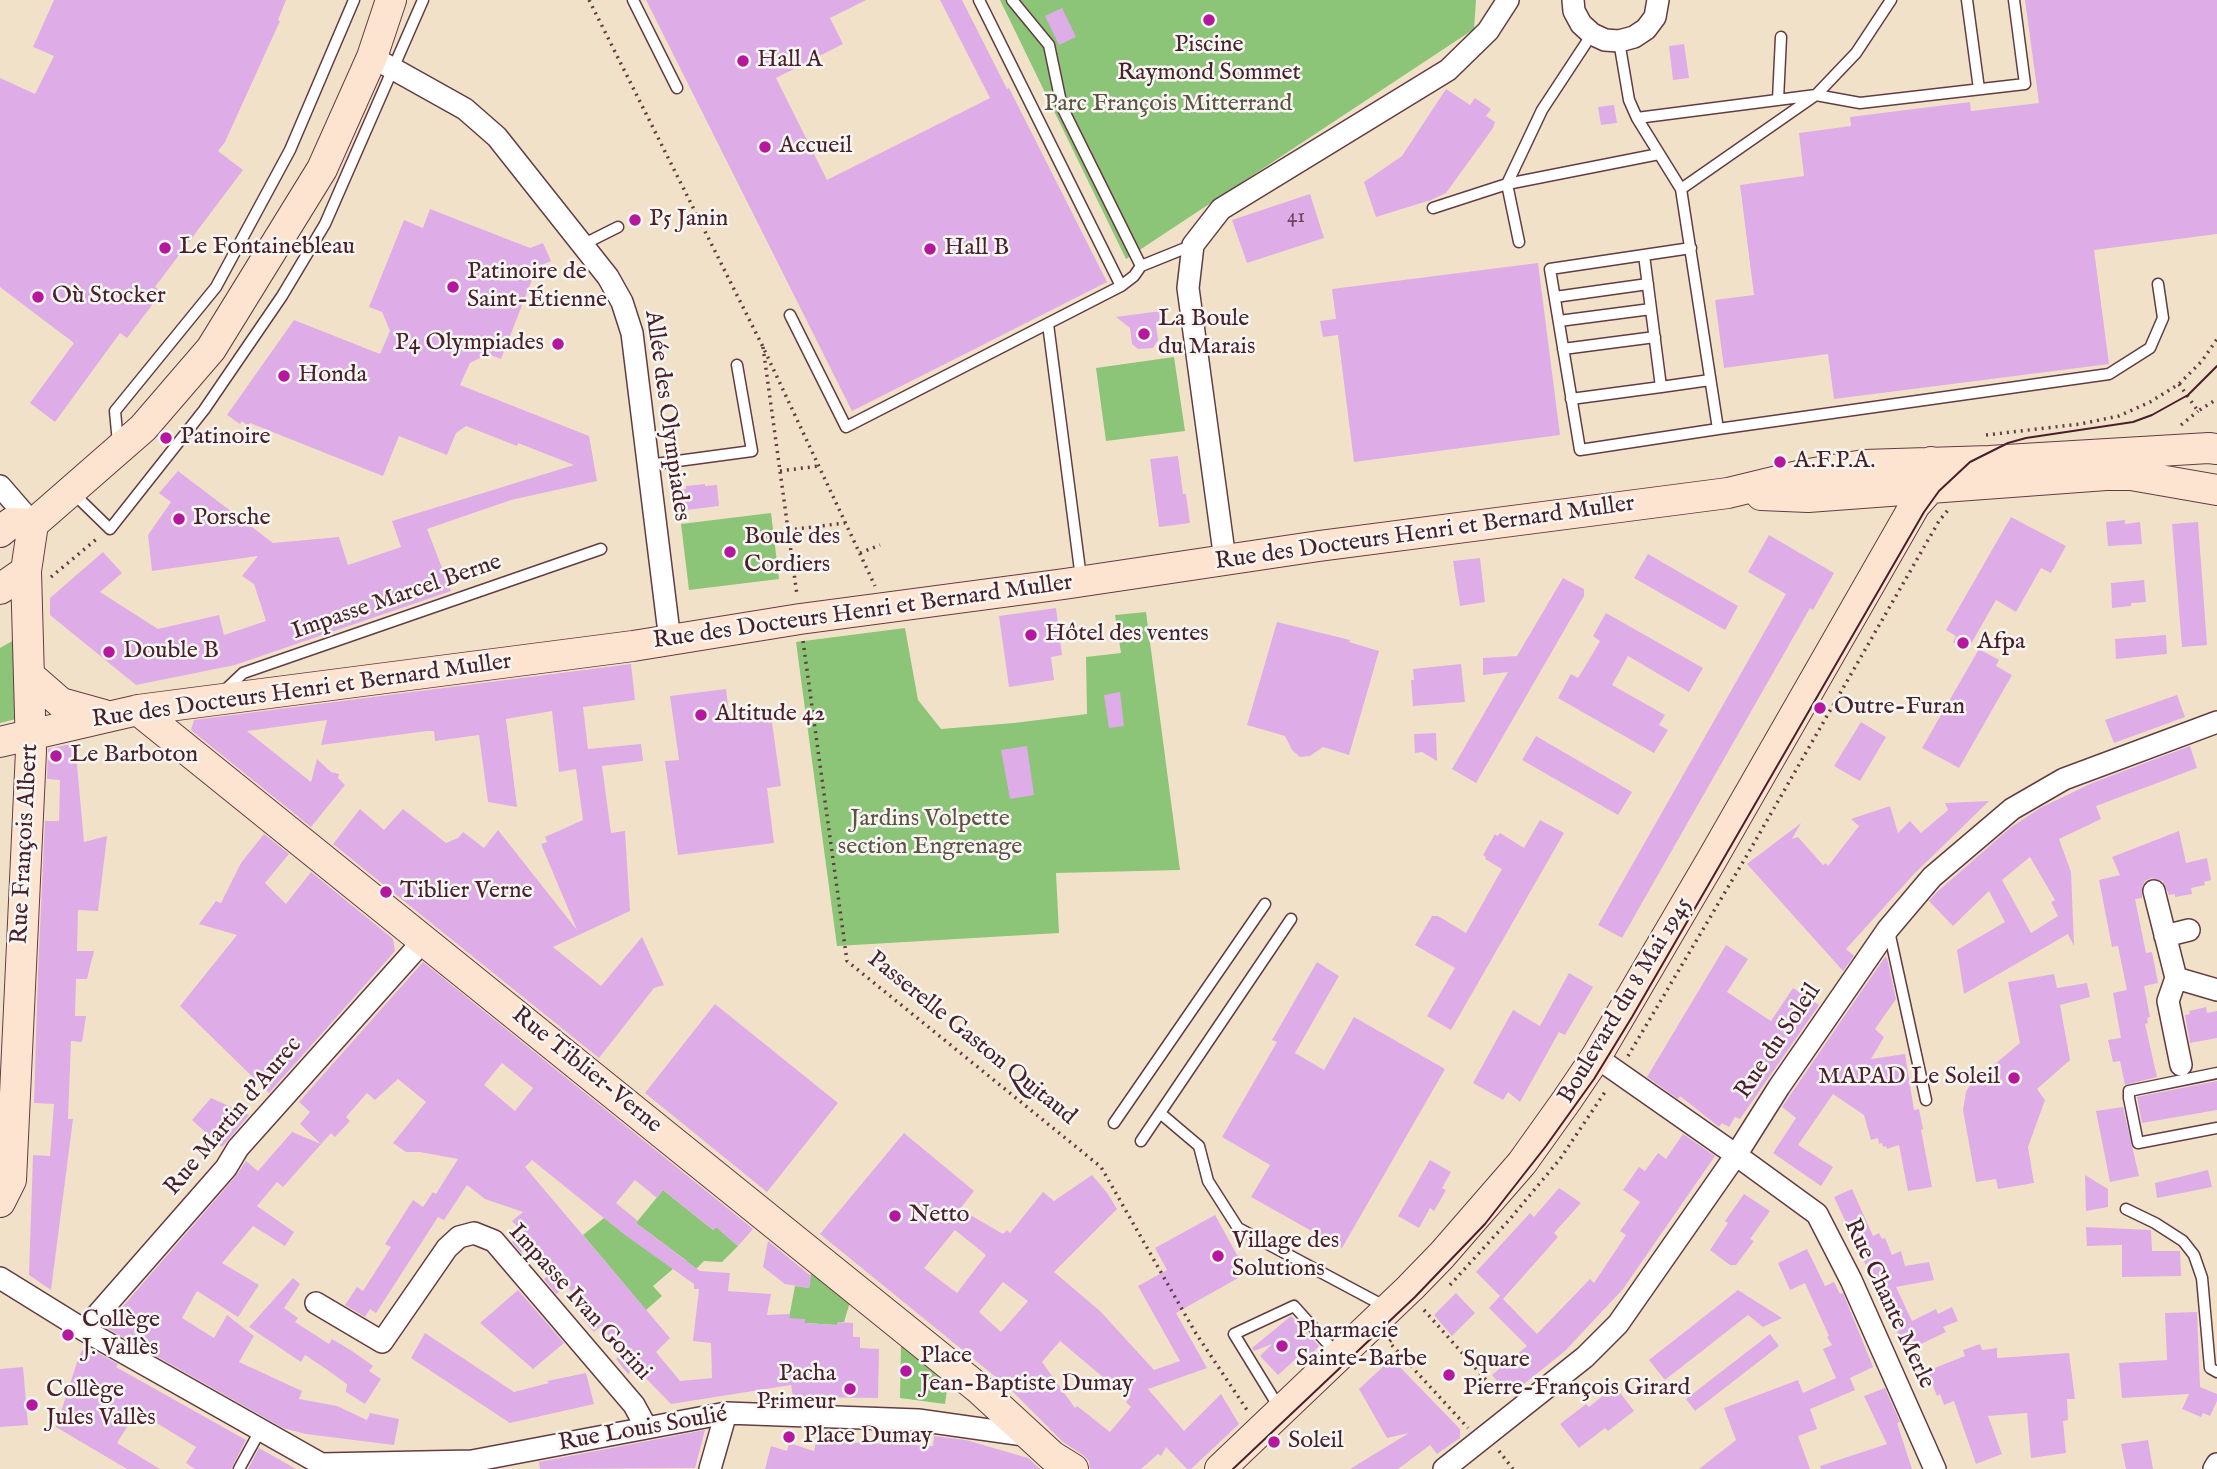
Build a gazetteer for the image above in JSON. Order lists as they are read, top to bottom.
{
  "streets": {
    "main road": [
      "Rue des Docteurs Henri et Bernard Muller",
      "Rue François Albert",
      "Boulevard du 8 Mai 1945",
      "Rue Tiblier-Verne"
    ],
    "street": [
      "Allée des Olympiades",
      "Rue du Soleil",
      "Rue Martin d'Aurec",
      "Impasse Ivan Gorini",
      "Rue Chante Merle",
      "Rue Louis Soulié"
    ],
    "lane": ["Impasse Marcel Berne"],
    "path": ["Passerelle Gaston Quitaud"]
  },
  "crossings": [
    ["Allée des Olympiades", "Rue des Docteurs Henri et Bernard Muller"],
    ["Rue des Docteurs Henri et Bernard Muller", "Impasse Marcel Berne"],
    ["Rue des Docteurs Henri et Bernard Muller", "Rue François Albert"],
    ["Rue des Docteurs Henri et Bernard Muller", "Boulevard du 8 Mai 1945"],
    ["Rue des Docteurs Henri et Bernard Muller", "Passerelle Gaston Quitaud"],
    ["Rue des Docteurs Henri et Bernard Muller", "Rue Tiblier-Verne"],
    ["Boulevard du 8 Mai 1945", "Passerelle Gaston Quitaud"],
    ["Boulevard du 8 Mai 1945", "Rue Chante Merle"],
    ["Rue du Soleil", "Rue Chante Merle"],
    ["Rue Tiblier-Verne", "Rue Martin d'Aurec"],
    ["Rue Tiblier-Verne", "Rue Louis Soulié"],
    ["Rue Martin d'Aurec", "Rue Louis Soulié"],
    ["Impasse Ivan Gorini", "Rue Louis Soulié"]
  ],
  "parks": ["Parc François Mitterrand", "Jardins Volpette section Engrenage"],
  "places": [
    "Piscine Raymond Sommet",
    "Hall A",
    "Accueil",
    "P5 Janin",
    "Le Fontainebleau",
    "Hall B",
    "Patinoire de Saint-Étienne",
    "Où Stocker",
    "La Boule du Marais",
    "P4 Olympiades",
    "Honda",
    "Patinoire",
    "A.F.P.A.",
    "Porsche",
    "Boule des Cordiers",
    "Hôtel des ventes",
    "Afpa",
    "Double B",
    "Outre-Furan",
    "Altitude 42",
    "Le Barboton",
    "Tiblier Verne",
    "MAPAD Le Soleil",
    "Netto",
    "Village des Solutions",
    "Collège J. Vallès",
    "Pharmacie Sainte-Barbe",
    "Place Jean-Baptiste Dumay",
    "Square Pierre-François Girard",
    "Pacha Primeur",
    "Collège Jules Vallès",
    "Place Dumay",
    "Soleil"
  ],
  "house_numbers": ["41"]
}
